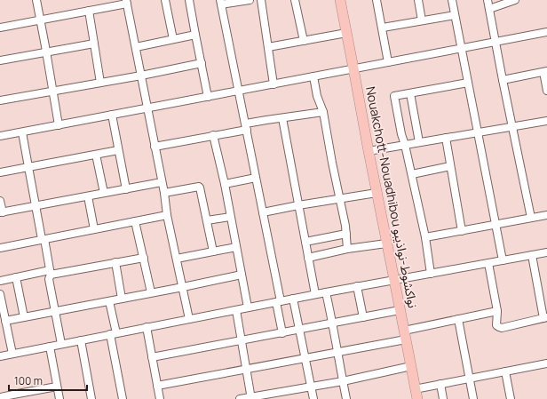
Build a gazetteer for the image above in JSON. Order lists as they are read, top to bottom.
{
  "streets": {
    "highway": ["Nouakchott-Nouadhibou نواكشوط-نواذيبو"]
  },
  "scale_bar": "100 m"
}
